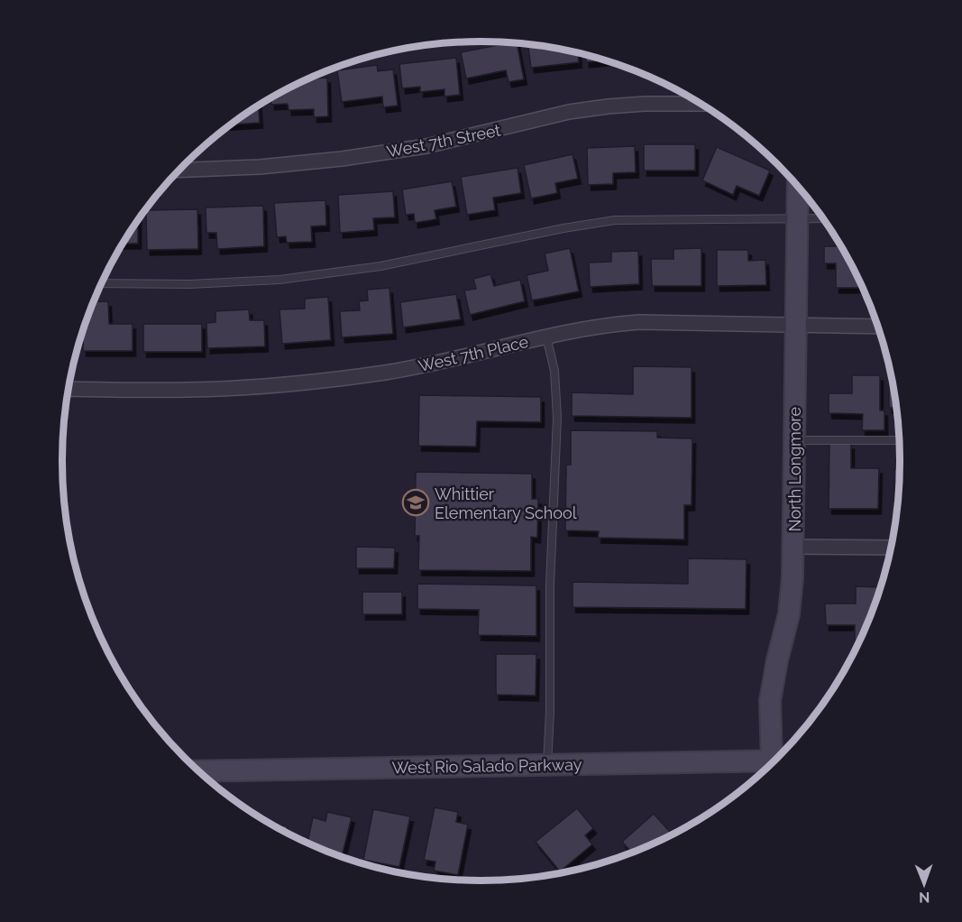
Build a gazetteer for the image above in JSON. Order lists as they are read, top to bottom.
{
  "streets": {
    "street": [
      "West 7th Street",
      "West 7th Place",
      "North Longmore",
      "West Rio Salado Parkway"
    ]
  },
  "crossings": [
    ["West 7th Place", "North Longmore"]
  ],
  "places": {
    "school or university": ["Whittier Elementary School"]
  },
  "north": "bottom"
}
